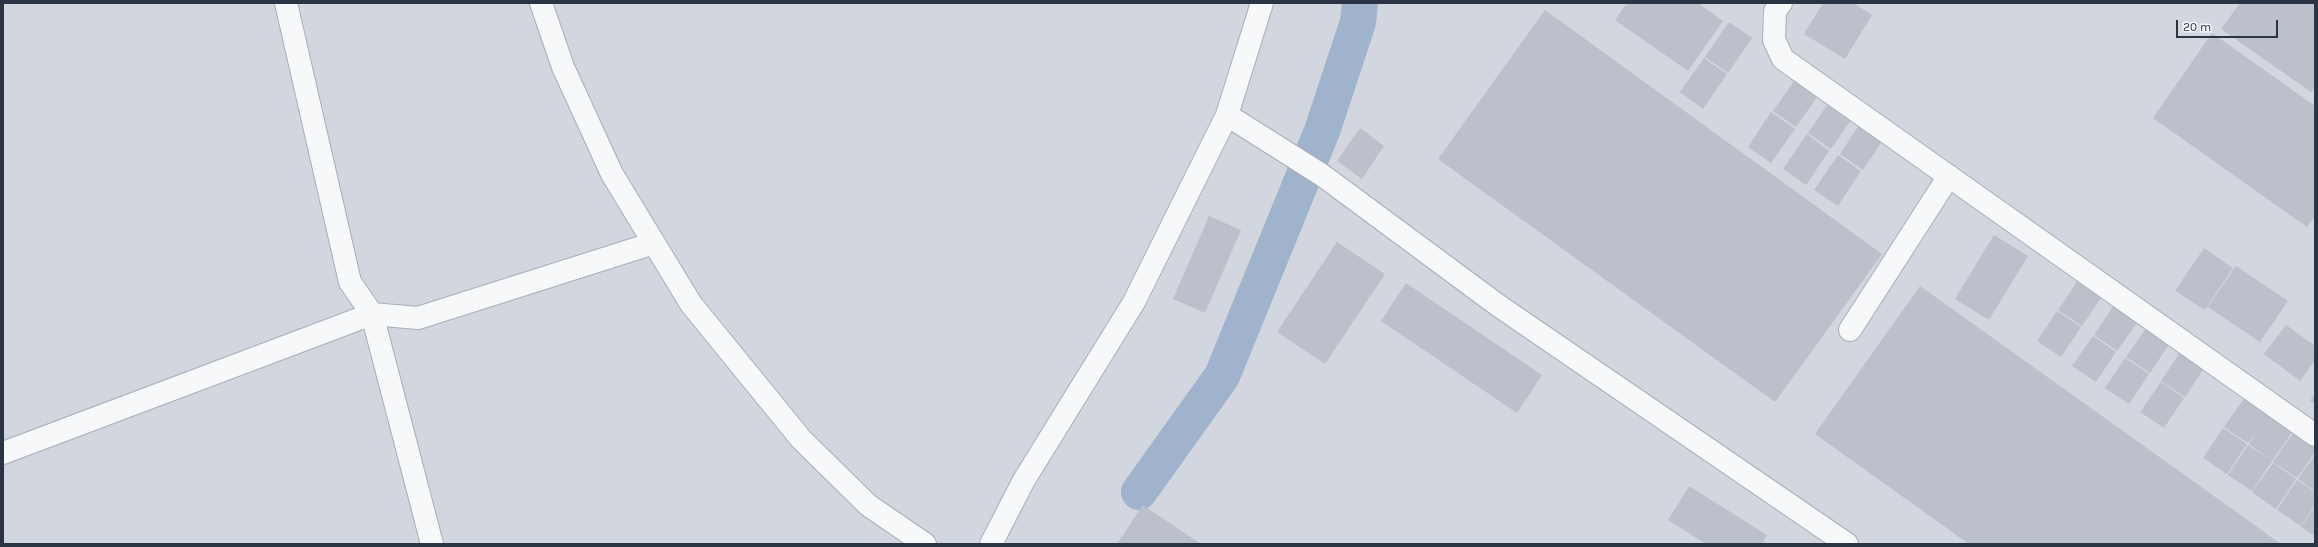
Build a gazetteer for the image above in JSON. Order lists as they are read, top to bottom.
{
  "scale_bar": "20 m"
}
